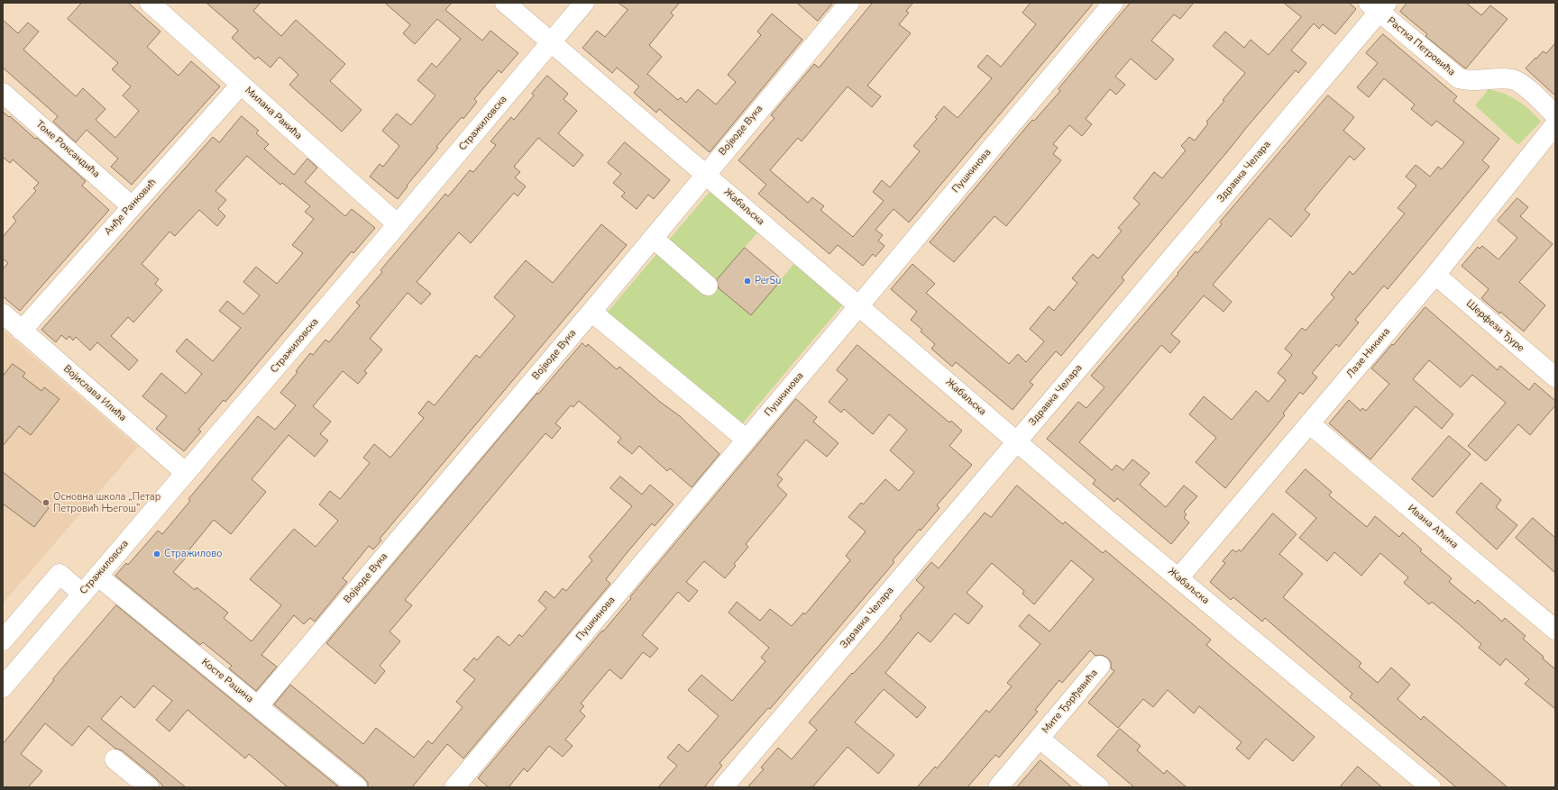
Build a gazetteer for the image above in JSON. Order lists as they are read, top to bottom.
{
  "streets": {
    "street": [
      "Растка Петровића",
      "Милана Ракића",
      "Стражиловска",
      "Војводе Вука",
      "Томе Роксандића",
      "Пушкинова",
      "Здравка Челара",
      "Анђе Ранковић",
      "Жабаљска",
      "Шерфези Ђуре",
      "Лазе Никина",
      "Војислава Илића",
      "Ивана Аћина",
      "Косте Рацина",
      "Мите Ђорђевића"
    ]
  },
  "crossings": [
    ["Растка Петровића", "Здравка Челара"],
    ["Милана Ракића", "Стражиловска"],
    ["Милана Ракића", "Анђе Ранковић"],
    ["Стражиловска", "Жабаљска"],
    ["Стражиловска", "Војислава Илића"],
    ["Стражиловска", "Косте Рацина"],
    ["Војводе Вука", "Жабаљска"],
    ["Војводе Вука", "Косте Рацина"],
    ["Томе Роксандића", "Анђе Ранковић"],
    ["Пушкинова", "Жабаљска"],
    ["Здравка Челара", "Жабаљска"],
    ["Анђе Ранковић", "Војислава Илића"],
    ["Жабаљска", "Лазе Никина"],
    ["Шерфези Ђуре", "Лазе Никина"],
    ["Лазе Никина", "Ивана Аћина"]
  ],
  "places": ["PerSu", "Основна школа „Петар Петровић Његош”", "Стражилово"]
}
